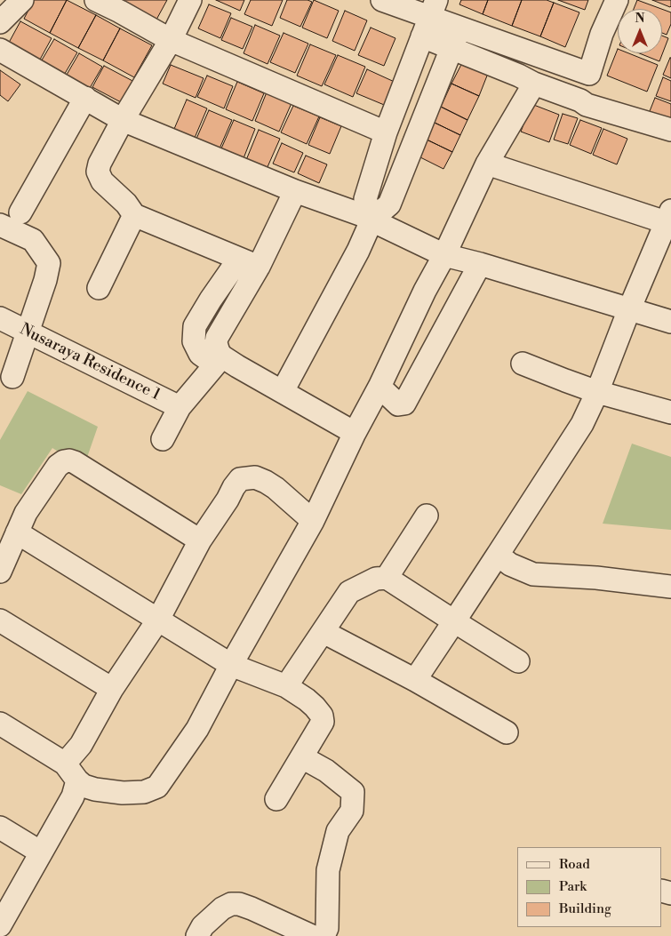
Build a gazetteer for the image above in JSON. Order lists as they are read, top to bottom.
{
  "streets": {
    "street": ["Nusaraya Residence 1"]
  },
  "legend": ["Road", "Park", "Building"],
  "north": "top"
}
